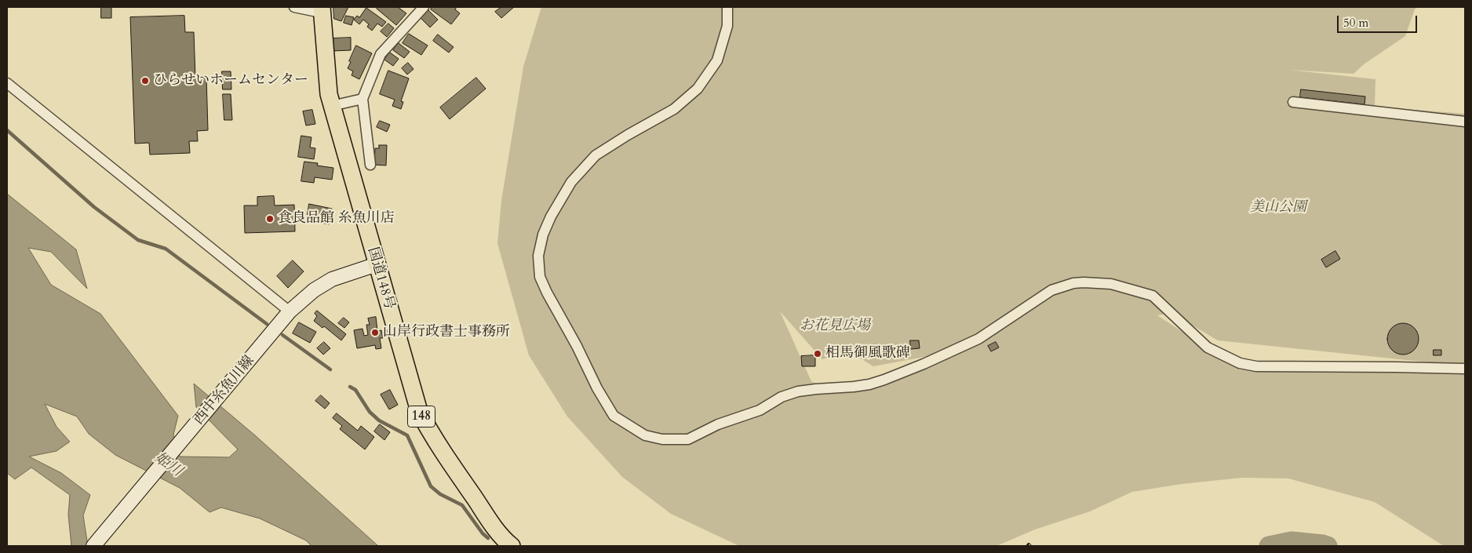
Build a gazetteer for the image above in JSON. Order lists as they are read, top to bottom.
{
  "streets": {
    "highway": ["国道148号", "148"],
    "main road": ["西中糸魚川線"]
  },
  "crossings": [
    ["国道148号", "西中糸魚川線"]
  ],
  "water": ["姫川"],
  "parks": ["美山公園", "お花見広場"],
  "places": [
    "ひらせいホームセンター",
    "食良品館 糸魚川店",
    "山岸行政書士事務所",
    "相馬御風歌碑"
  ],
  "scale_bar": "50 m"
}
